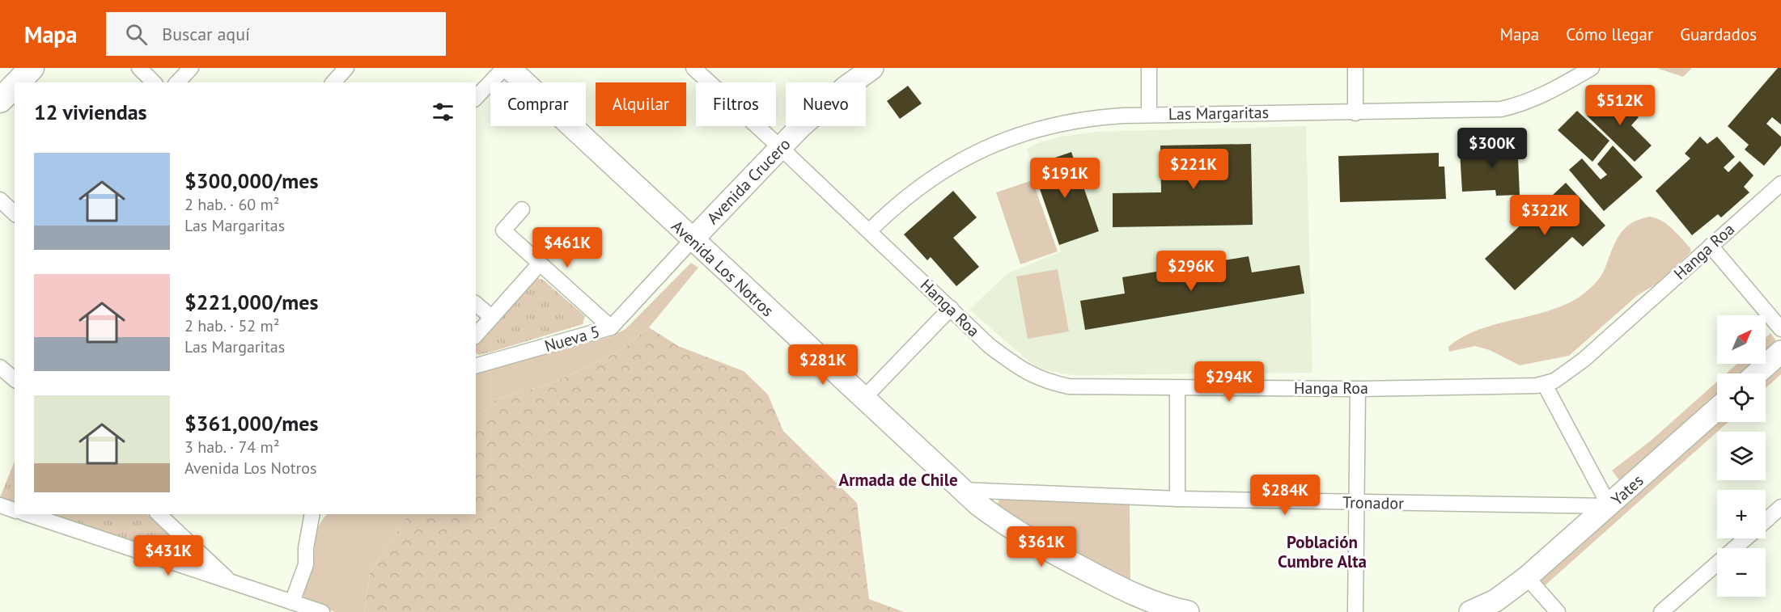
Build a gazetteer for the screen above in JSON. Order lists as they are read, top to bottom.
{
  "streets": {
    "main road": ["Avenida Crucero", "Avenida Los Notros", "Yates"],
    "street": [
      "Las Margaritas",
      "Hanga Roa",
      "Nueva 5",
      "Tronador"
    ]
  },
  "crossings": [
    ["Las Margaritas", "Hanga Roa"],
    ["Avenida Crucero", "Hanga Roa"],
    ["Avenida Crucero", "Avenida Los Notros"],
    ["Avenida Crucero", "Nueva 5"],
    ["Avenida Los Notros", "Nueva 5"],
    ["Avenida Los Notros", "Tronador"],
    ["Yates", "Tronador"]
  ],
  "districts": ["Armada de Chile", "Población Cumbre Alta"],
  "north": "top right",
  "page": {
    "header": "Mapa",
    "search": "Buscar aquí",
    "nav": ["Mapa", "Cómo llegar", "Guardados"],
    "chip": [
      "Comprar",
      "Alquilar",
      "Filtros",
      "Nuevo"
    ],
    "heading": "12 viviendas",
    "price": [
      "$512K",
      "$300K",
      "$221K",
      "$191K",
      "$322K",
      "$461K",
      "$296K",
      "$281K",
      "$294K",
      "$284K",
      "$361K",
      "$431K"
    ],
    "list": [
      {
        "name": "$300,000/mes",
        "note": "2 hab. · 60 m² · Las Margaritas"
      },
      {
        "name": "$221,000/mes",
        "note": "2 hab. · 52 m² · Las Margaritas"
      },
      {
        "name": "$361,000/mes",
        "note": "3 hab. · 74 m² · Avenida Los Notros"
      }
    ],
    "map_buttons": ["+", "−"]
  }
}
